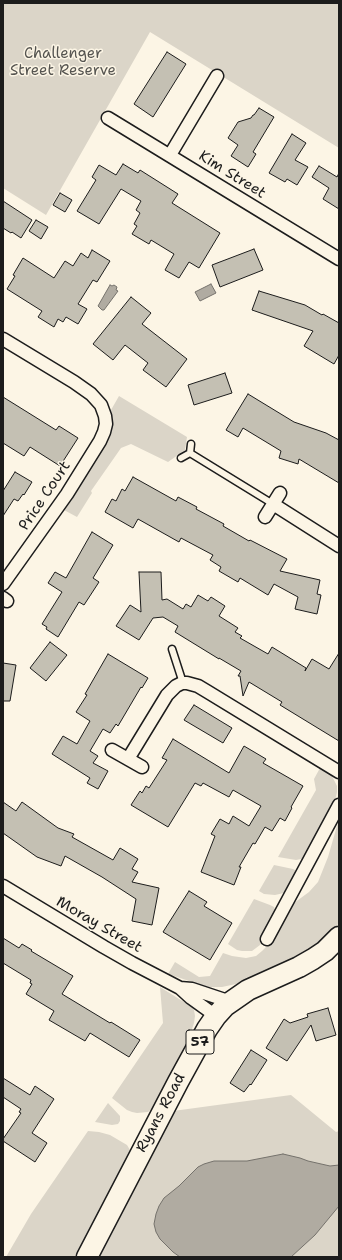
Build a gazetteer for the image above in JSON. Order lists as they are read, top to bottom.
{
  "streets": {
    "main road": ["57", "Ryans Road"],
    "street": ["Kim Street", "Price Court", "Moray Street"]
  },
  "crossings": [
    ["Moray Street", "Ryans Road"]
  ],
  "parks": ["Challenger Street Reserve"]
}
